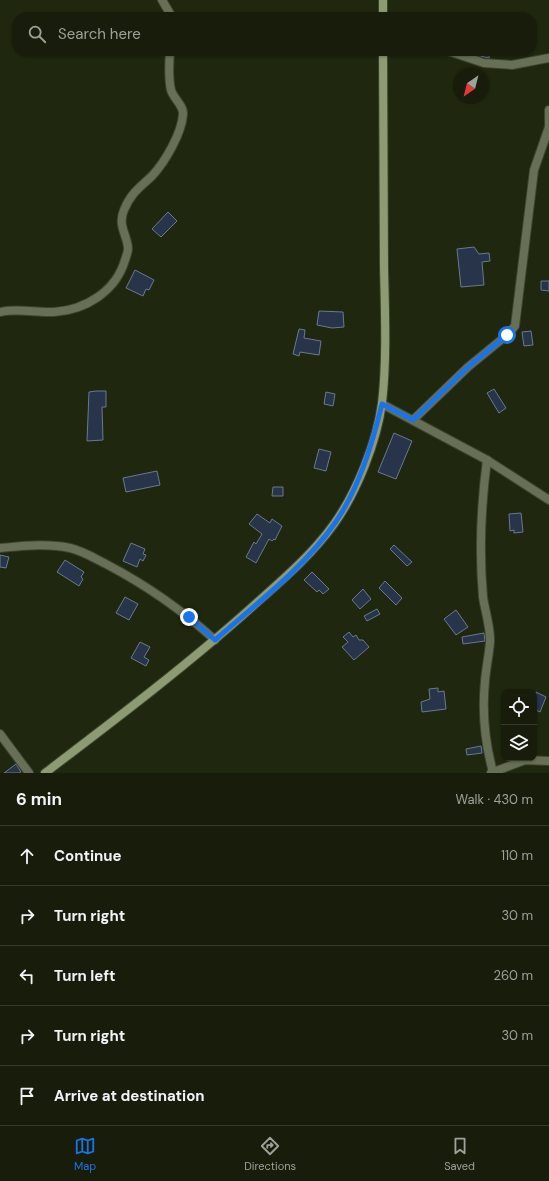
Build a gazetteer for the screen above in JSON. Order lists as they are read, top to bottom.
{
  "north": "bottom left",
  "page": {
    "search": "Search here",
    "heading": ["6 min", "Walk · 430 m"],
    "list": [
      ["Continue", "110 m"],
      ["Turn right", "30 m"],
      ["Turn left", "260 m"],
      ["Turn right", "30 m"],
      "Arrive at destination"
    ],
    "nav": ["Map", "Directions", "Saved"]
  }
}
